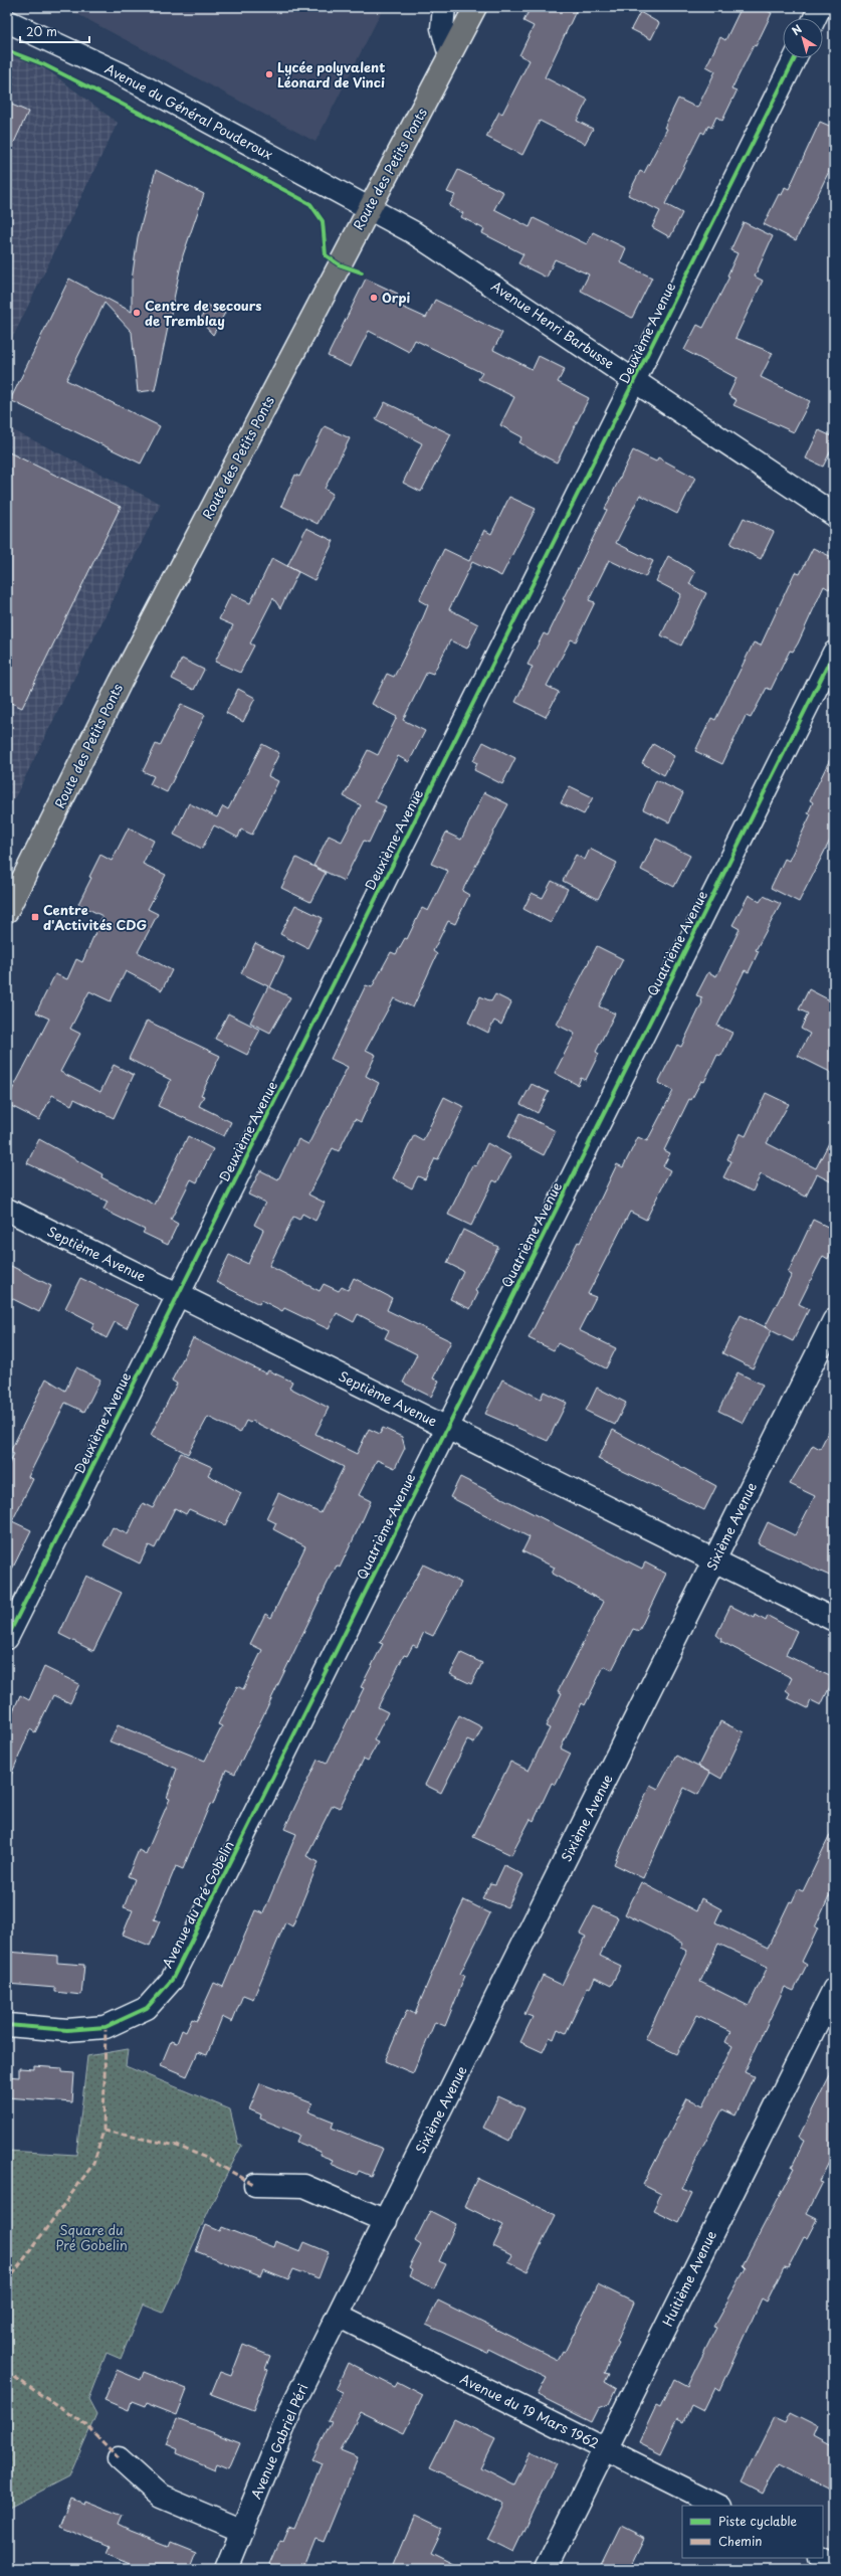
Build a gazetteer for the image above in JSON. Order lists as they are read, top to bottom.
{
  "streets": {
    "main road": ["Route des Petits Ponts"],
    "street": [
      "Avenue du Général Pouderoux",
      "Avenue Henri Barbusse",
      "Deuxième Avenue",
      "Quatrième Avenue",
      "Septième Avenue",
      "Sixième Avenue",
      "Avenue du Pré Gobelin",
      "Huitième Avenue",
      "Avenue du 19 Mars 1962",
      "Avenue Gabriel Péri"
    ]
  },
  "crossings": [
    ["Avenue du Général Pouderoux", "Route des Petits Ponts"],
    ["Avenue du Général Pouderoux", "Avenue Henri Barbusse"],
    ["Route des Petits Ponts", "Avenue Henri Barbusse"],
    ["Avenue Henri Barbusse", "Deuxième Avenue"],
    ["Deuxième Avenue", "Septième Avenue"],
    ["Quatrième Avenue", "Septième Avenue"],
    ["Quatrième Avenue", "Avenue du Pré Gobelin"],
    ["Septième Avenue", "Sixième Avenue"],
    ["Sixième Avenue", "Avenue du 19 Mars 1962"],
    ["Sixième Avenue", "Avenue Gabriel Péri"],
    ["Huitième Avenue", "Avenue du 19 Mars 1962"],
    ["Avenue du 19 Mars 1962", "Avenue Gabriel Péri"]
  ],
  "parks": ["Square du Pré Gobelin"],
  "places": {
    "other": ["Lycée polyvalent Léonard de Vinci", "Orpi", "Centre de secours de Tremblay"],
    "transit": ["Centre d'Activités CDG"]
  },
  "legend": ["Piste cyclable", "Chemin"],
  "scale_bar": "20 m",
  "north": "top left"
}
